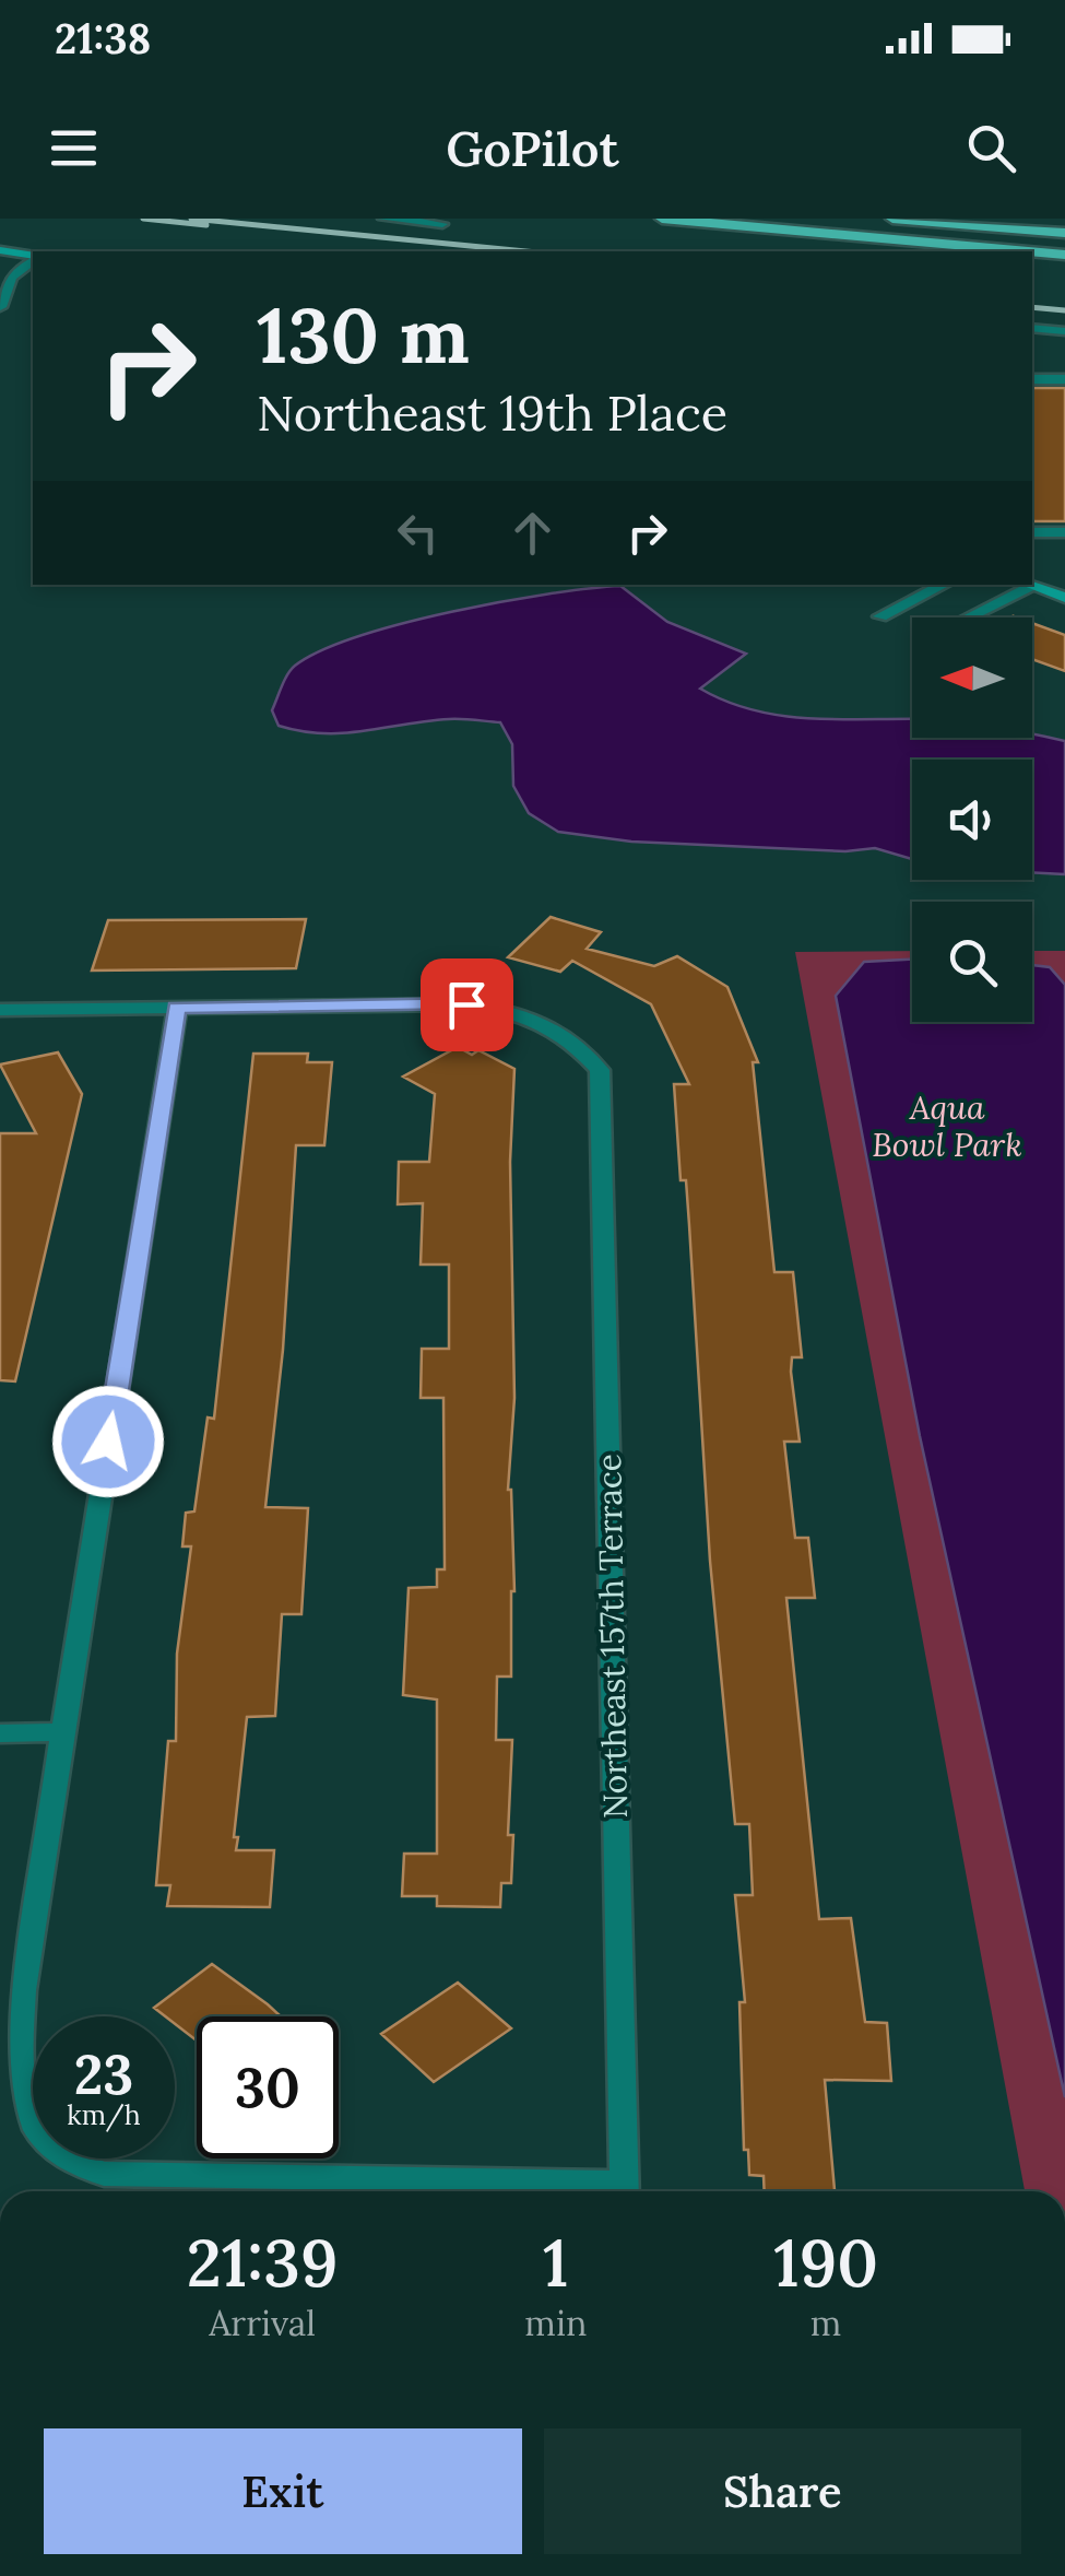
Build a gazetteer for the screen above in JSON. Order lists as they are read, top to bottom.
{
  "streets": {
    "street": ["Northeast 157th Terrace"]
  },
  "parks": ["Aqua Bowl Park"],
  "north": "left",
  "page": {
    "status": "21:38",
    "header": "GoPilot",
    "turn": ["130 m", "Northeast 19th Place"],
    "speed": "23 km/h",
    "limit": "30",
    "eta": [
      "21:39",
      "Arrival",
      "1",
      "min",
      "190",
      "m"
    ],
    "buttons": ["Exit", "Share"]
  }
}
